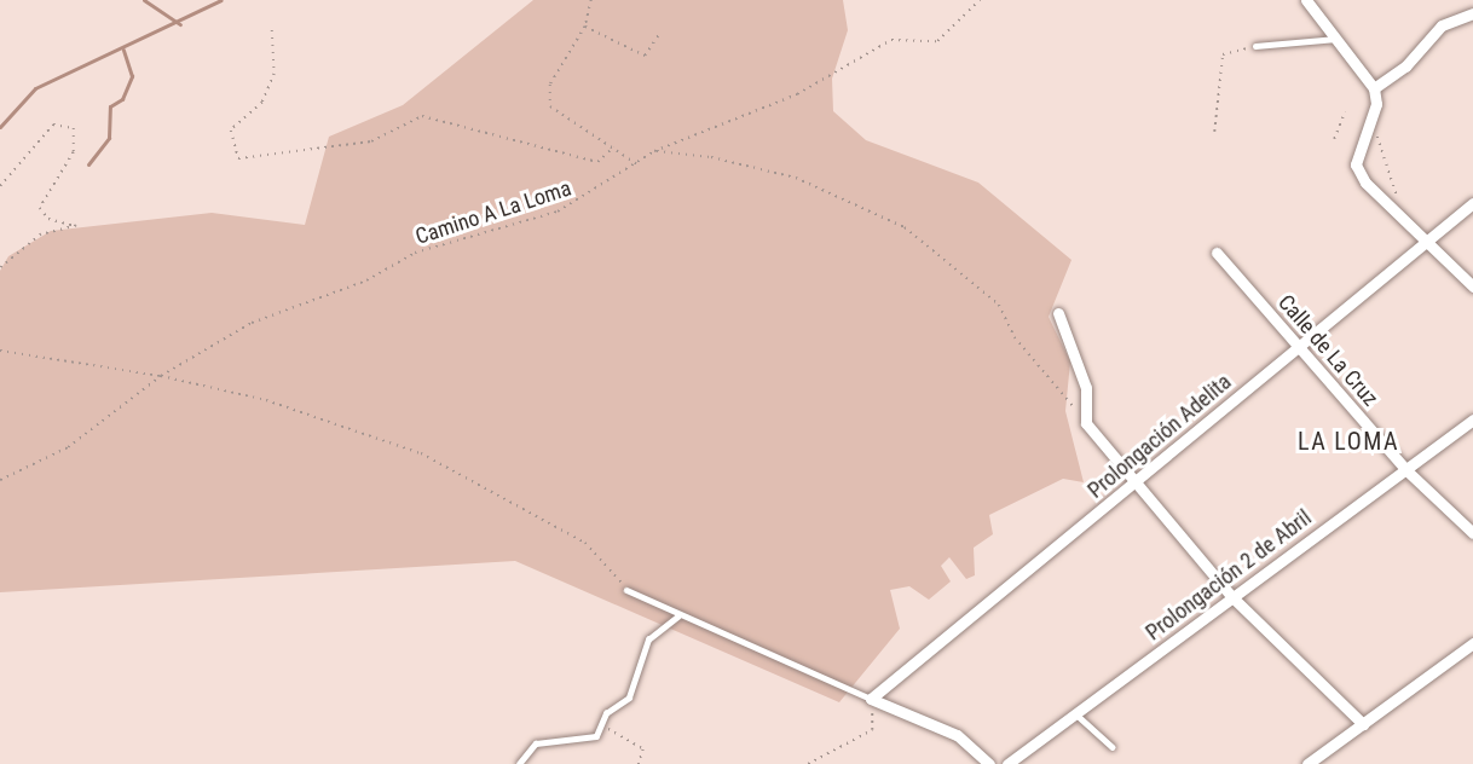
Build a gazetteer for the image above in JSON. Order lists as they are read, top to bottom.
{
  "streets": {
    "street": ["Calle de La Cruz", "Prolongación Adelita", "Prolongación 2 de Abril"],
    "path": ["Camino A La Loma"]
  },
  "crossings": [
    ["Calle de La Cruz", "Prolongación Adelita"],
    ["Calle de La Cruz", "Prolongación 2 de Abril"]
  ],
  "districts": ["LA LOMA"]
}
